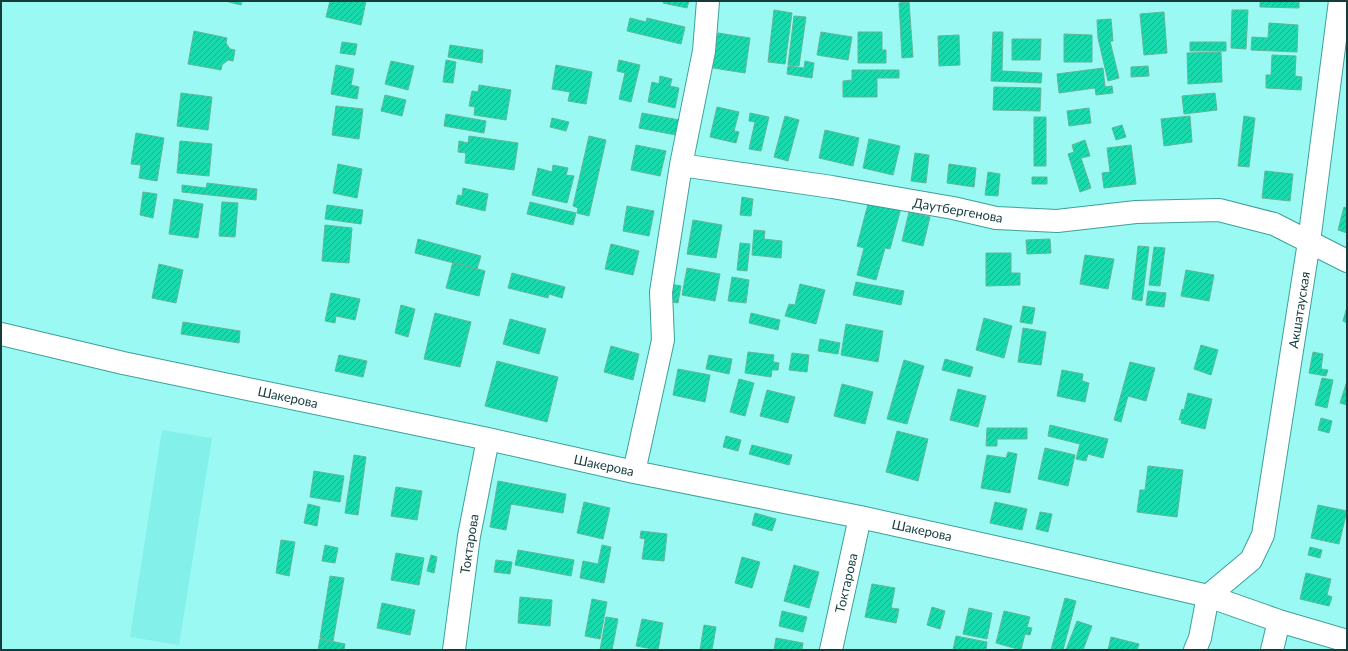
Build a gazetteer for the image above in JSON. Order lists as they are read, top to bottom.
{
  "streets": {
    "street": [
      "Даутбергенова",
      "Акшатауская",
      "Шакерова",
      "Токтарова"
    ]
  },
  "crossings": [
    ["Даутбергенова", "Акшатауская"],
    ["Акшатауская", "Шакерова"],
    ["Шакерова", "Токтарова"]
  ]
}
